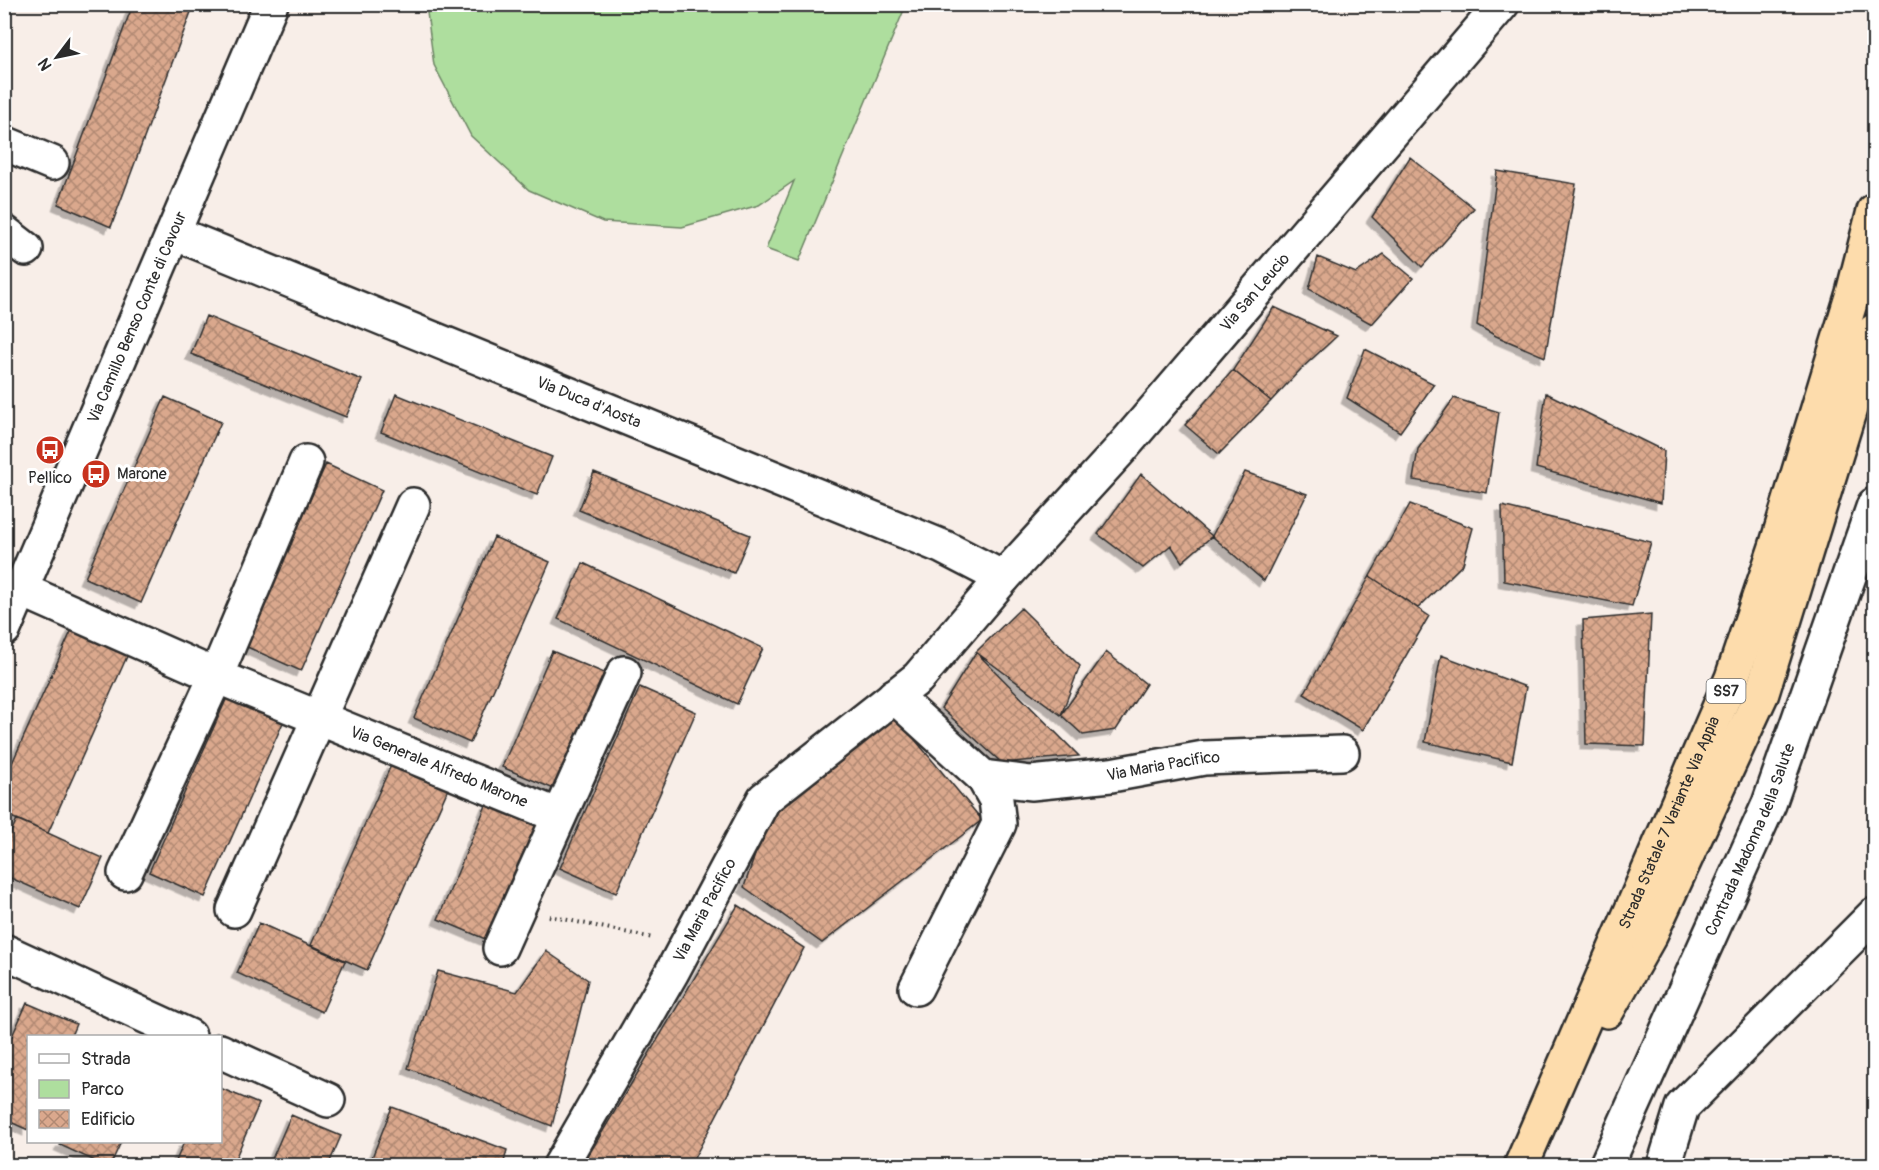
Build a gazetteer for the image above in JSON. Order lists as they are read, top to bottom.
{
  "streets": {
    "highway": ["SS7", "Strada Statale 7 Variante Via Appia"],
    "street": [
      "Via San Leucio",
      "Via Camillo Benso Conte di Cavour",
      "Via Duca d'Aosta",
      "Via Generale Alfredo Marone",
      "Via Maria Pacifico",
      "Contrada Madonna della Salute"
    ]
  },
  "crossings": [
    ["Via San Leucio", "Via Duca d'Aosta"],
    ["Via San Leucio", "Via Maria Pacifico"],
    ["Via Camillo Benso Conte di Cavour", "Via Duca d'Aosta"],
    ["Via Camillo Benso Conte di Cavour", "Via Generale Alfredo Marone"],
    ["Via Duca d'Aosta", "Via Maria Pacifico"]
  ],
  "places": {
    "bus stop": ["Pellico", "Marone"]
  },
  "legend": ["Strada", "Parco", "Edificio"],
  "north": "bottom left"
}
